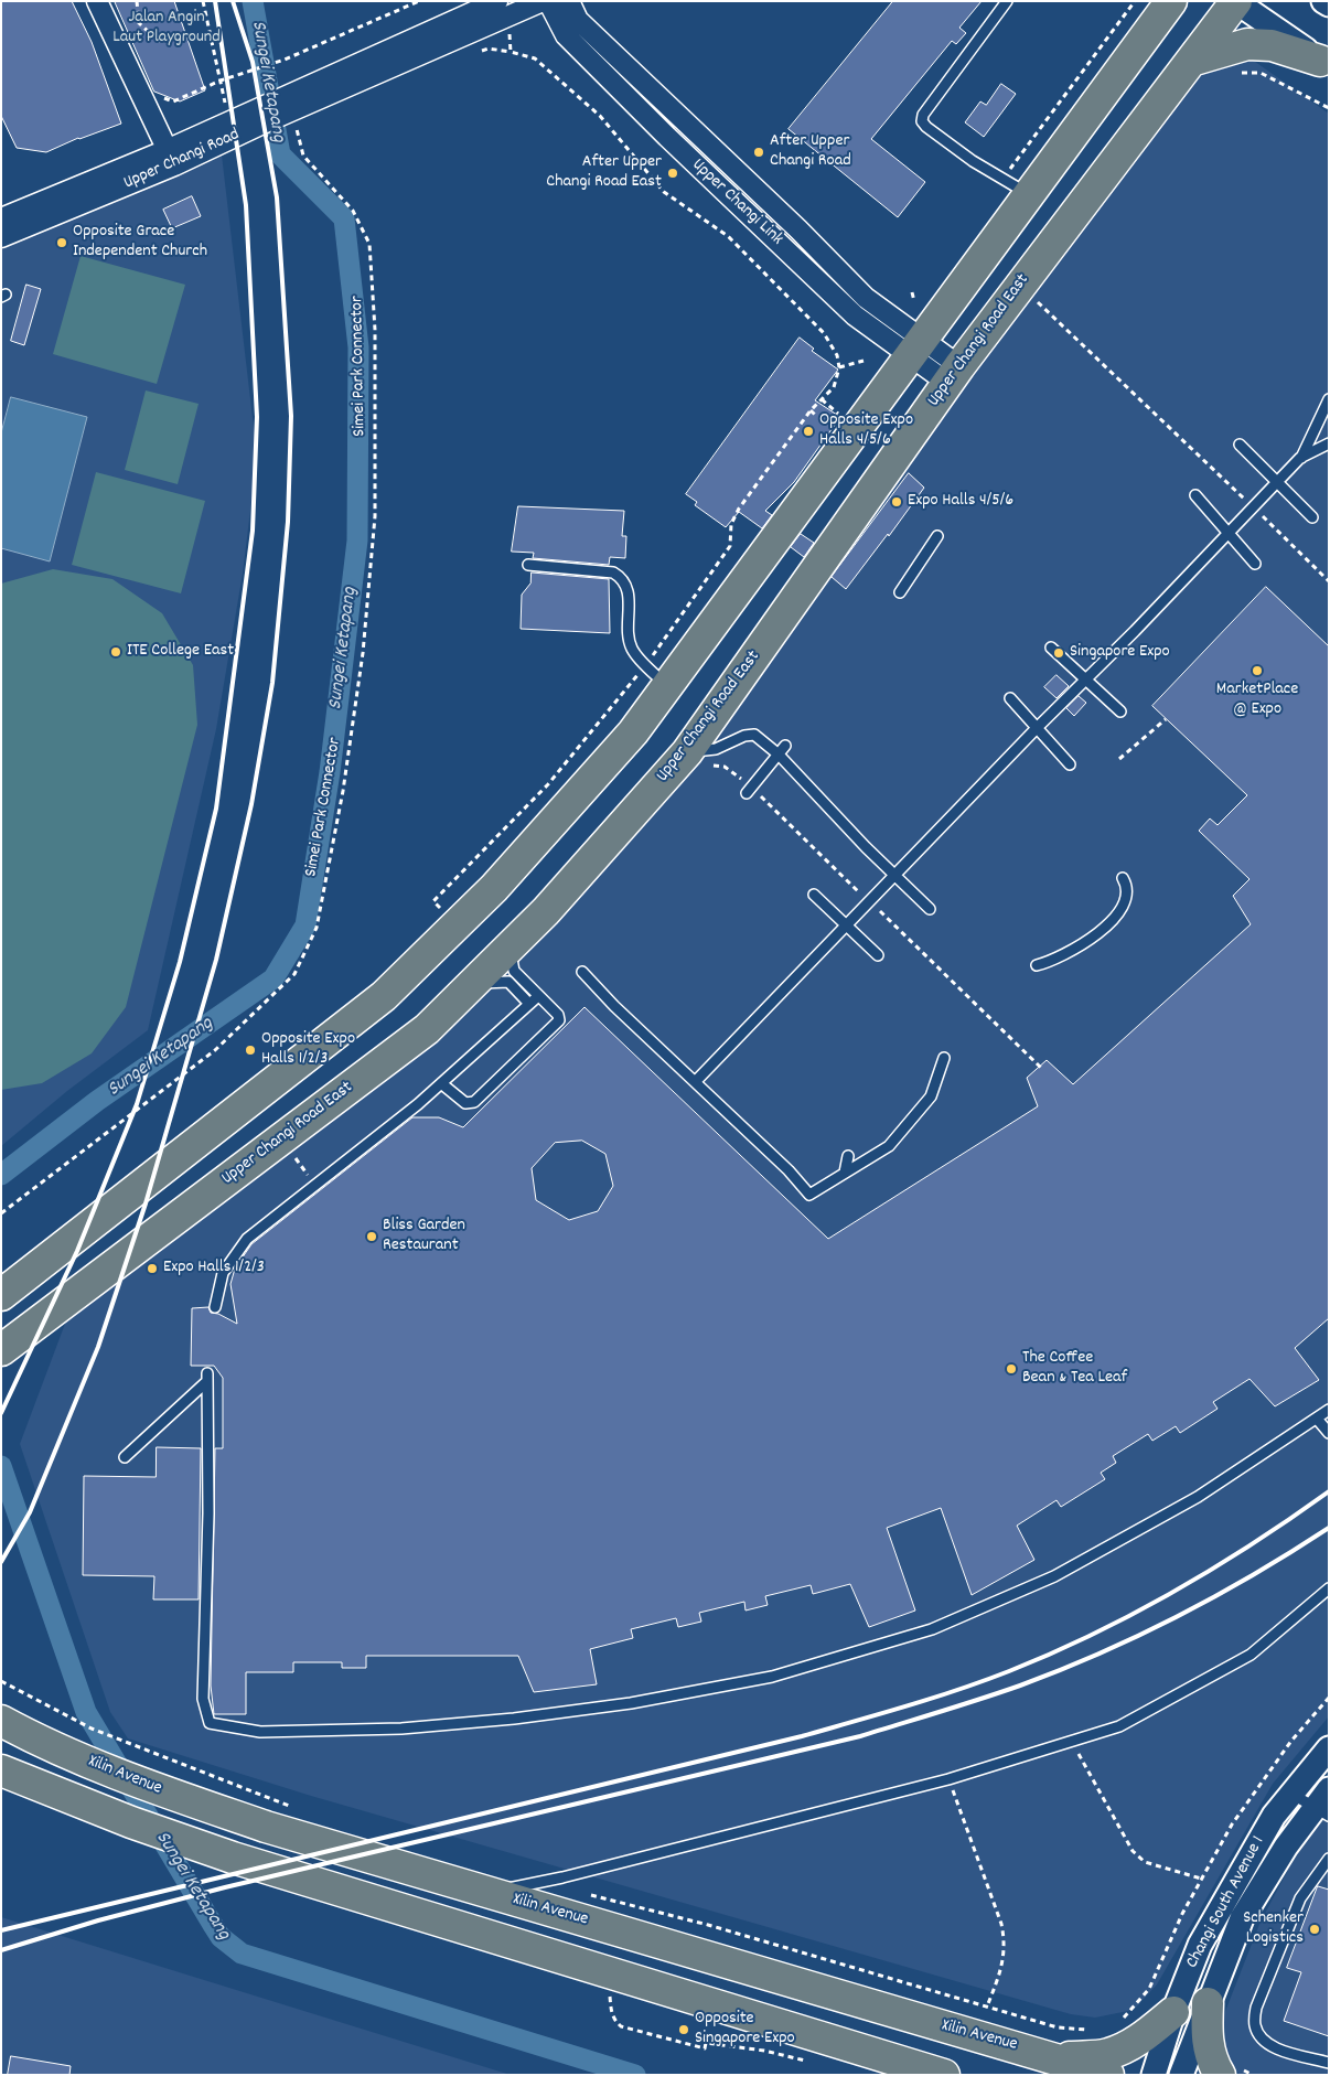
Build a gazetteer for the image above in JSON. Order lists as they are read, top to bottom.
{
  "streets": {
    "main road": ["Upper Changi Road East", "Xilin Avenue"],
    "street": ["Upper Changi Road", "Upper Changi Link", "Changi South Avenue 1"],
    "path": ["Simei Park Connector"]
  },
  "crossings": [
    ["Upper Changi Road", "Simei Park Connector"],
    ["Upper Changi Link", "Upper Changi Road East"]
  ],
  "water": ["Sungei Ketapang"],
  "parks": ["Jalan Angin Laut Playground"],
  "places": [
    "After Upper Changi Road",
    "After Upper Changi Road East",
    "Opposite Grace Independent Church",
    "Opposite Expo Halls 4/5/6",
    "Expo Halls 4/5/6",
    "ITE College East",
    "Singapore Expo",
    "MarketPlace @ Expo",
    "Opposite Expo Halls 1/2/3",
    "Bliss Garden Restaurant",
    "Expo Halls 1/2/3",
    "The Coffee Bean & Tea Leaf",
    "Schenker Logistics",
    "Opposite Singapore Expo"
  ]
}
